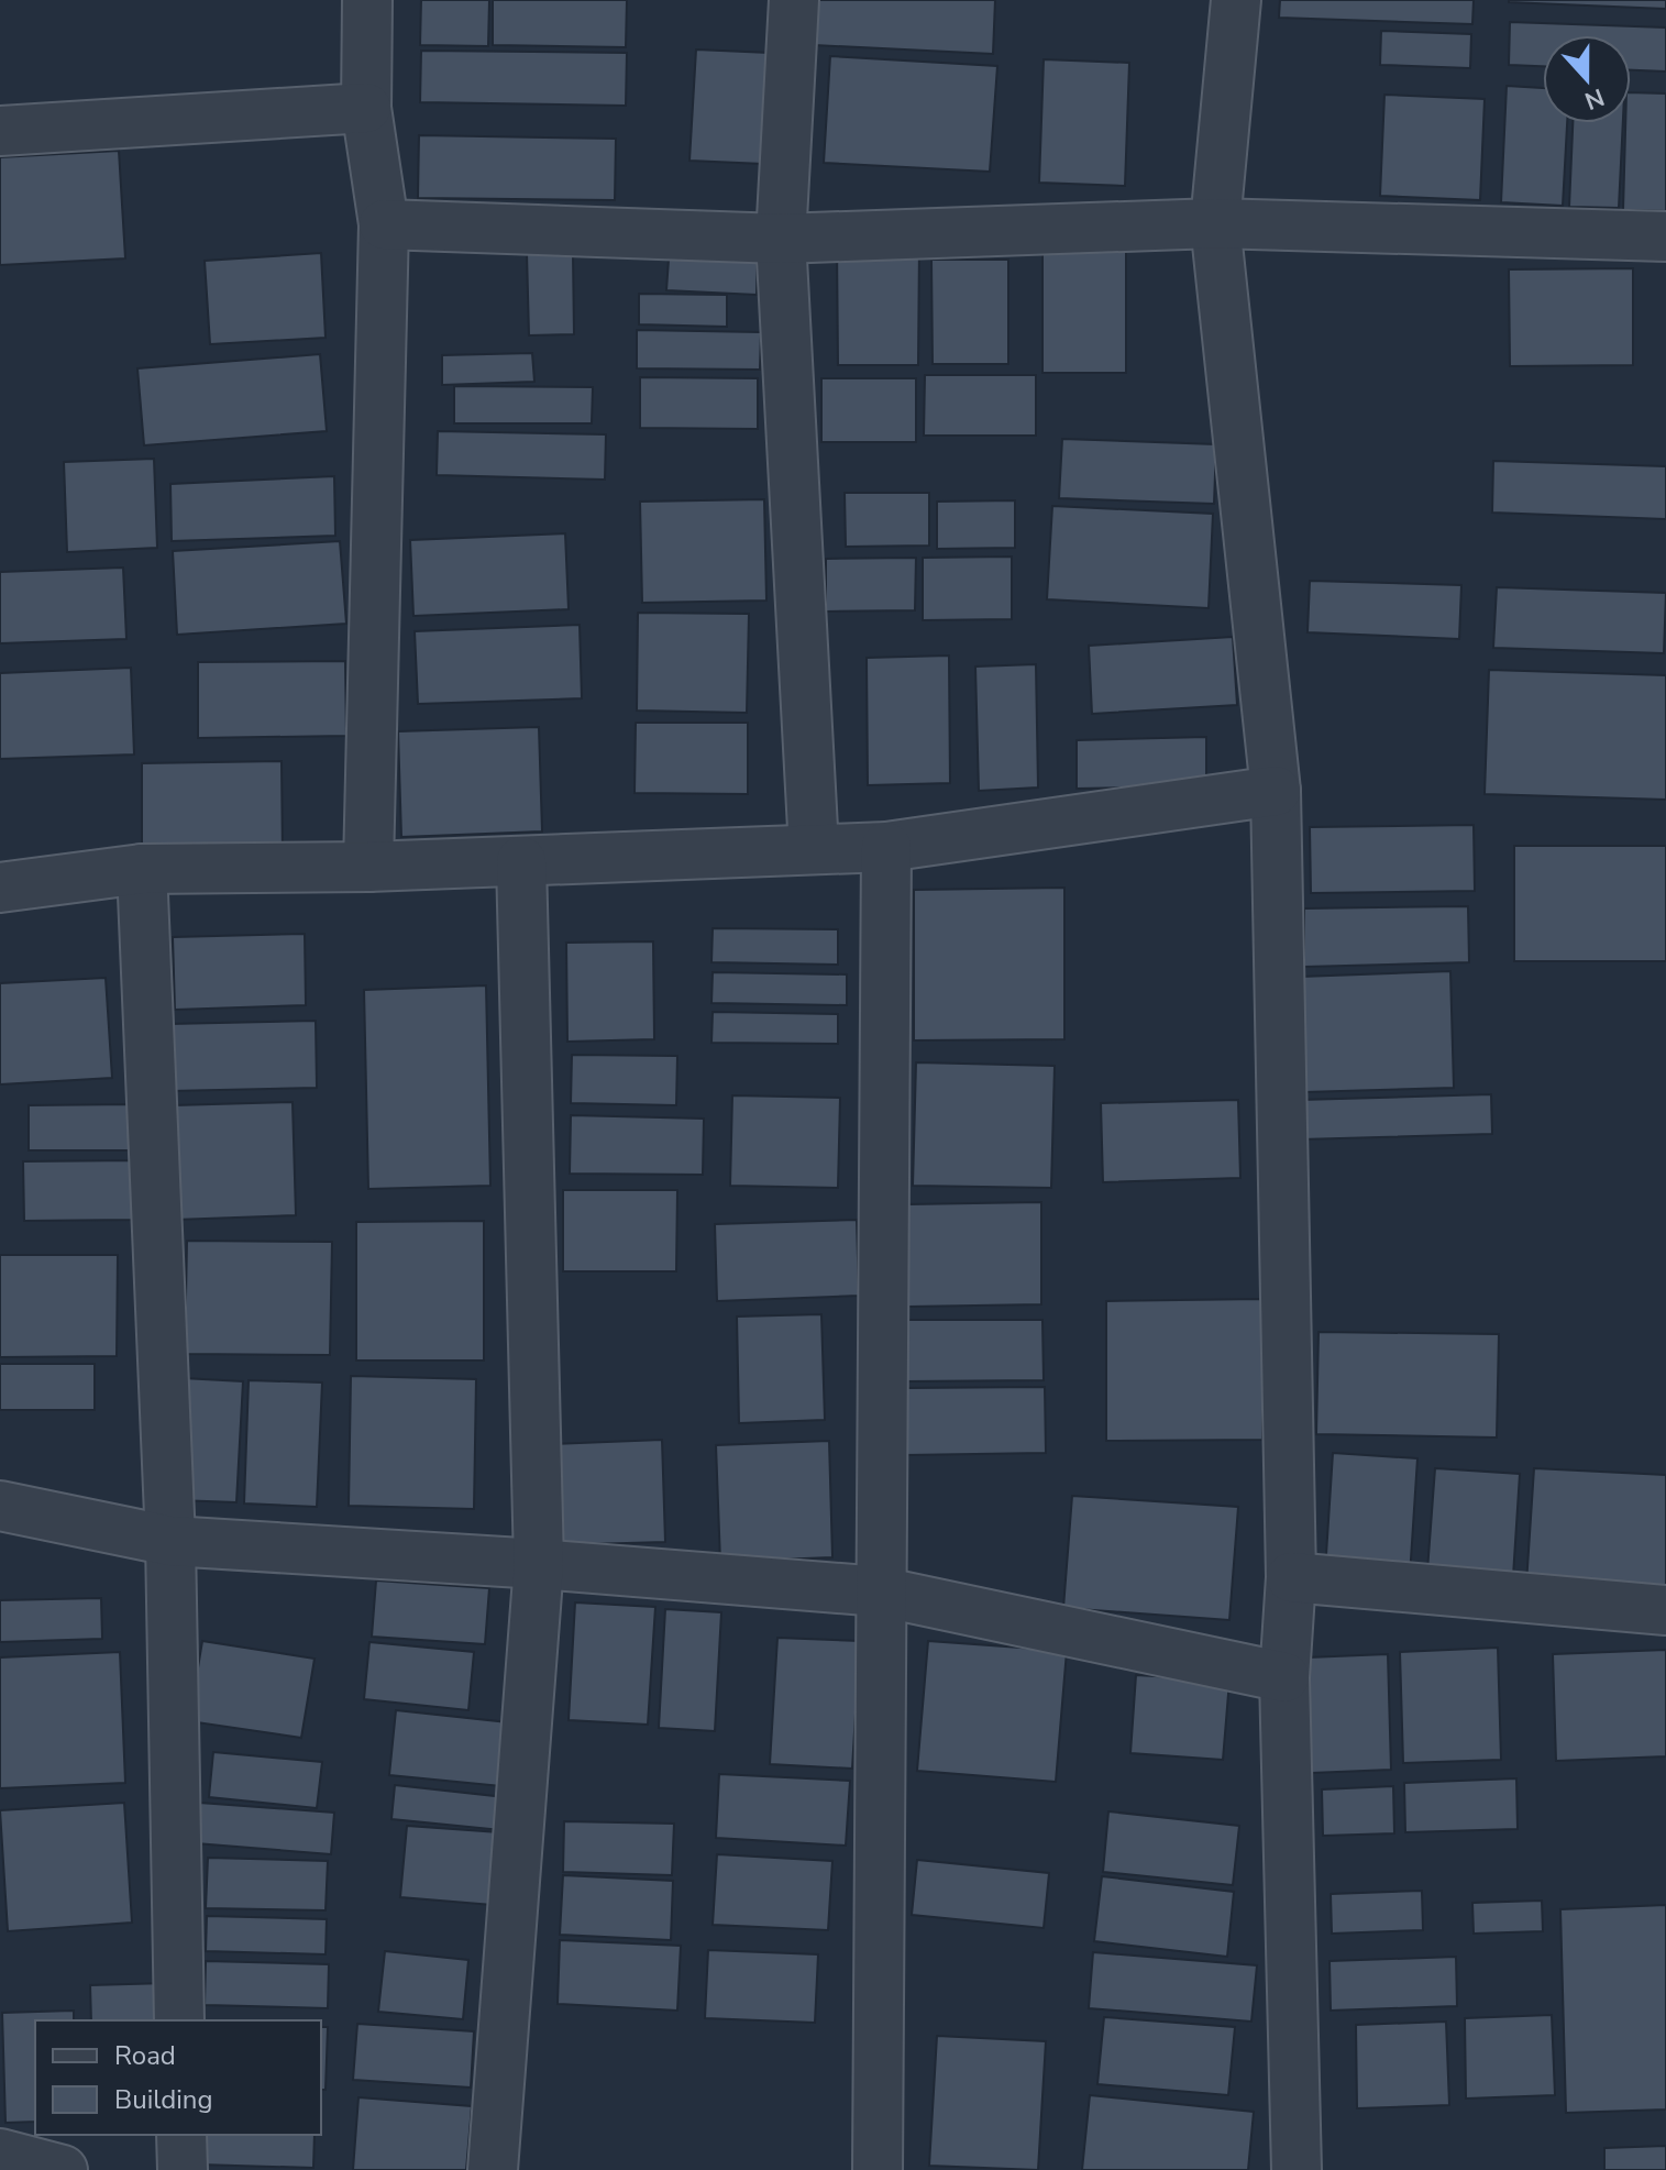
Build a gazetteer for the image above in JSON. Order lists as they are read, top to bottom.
{
  "legend": ["Road", "Building"],
  "north": "bottom"
}
